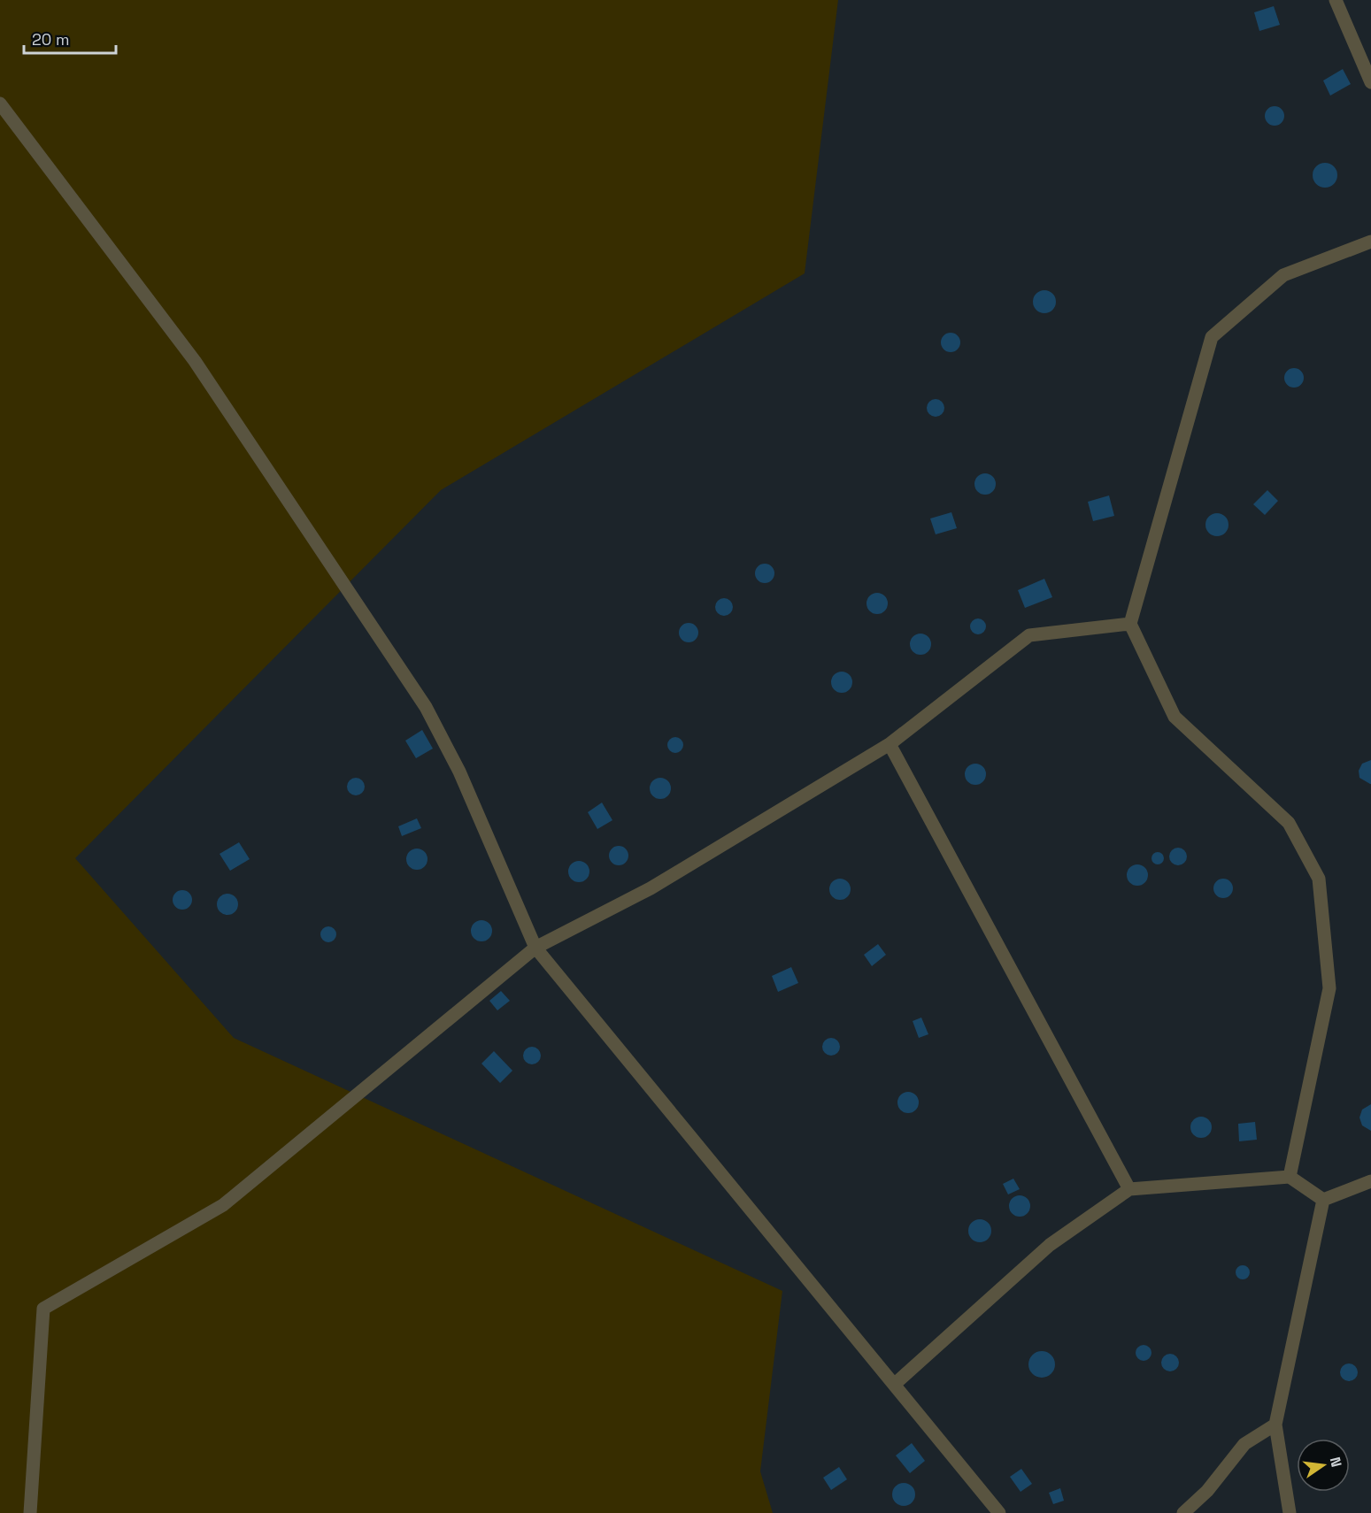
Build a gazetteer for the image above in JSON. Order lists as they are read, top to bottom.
{
  "scale_bar": "20 m",
  "north": "right"
}
